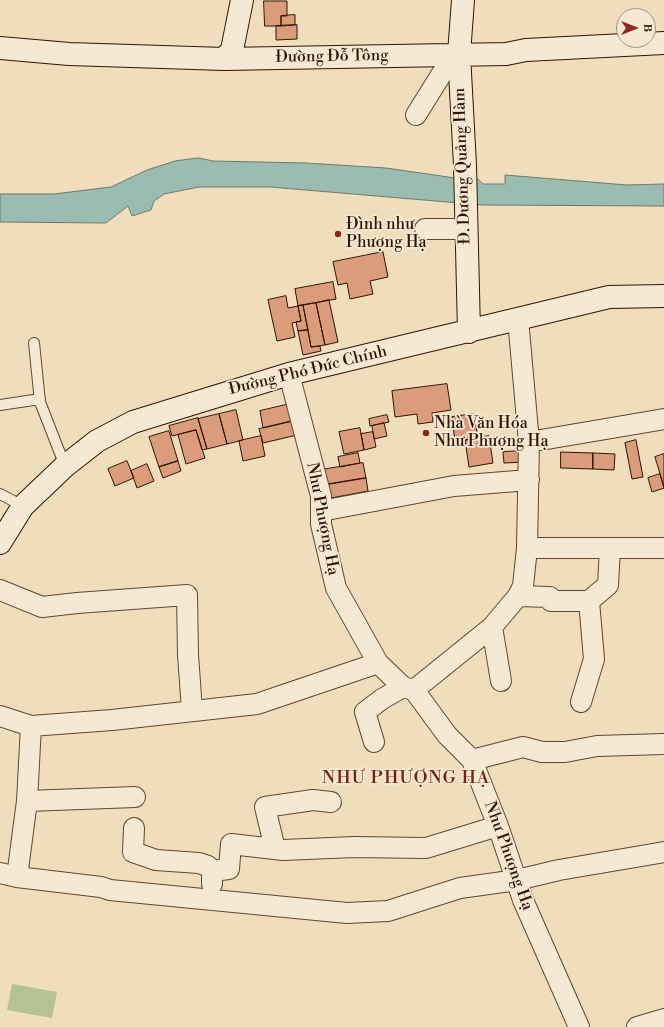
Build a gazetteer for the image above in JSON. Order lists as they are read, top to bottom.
{
  "streets": {
    "main road": ["Đường Đỗ Tông", "Đ. Dương Quảng Hàm", "Đường Phó Đức Chính"],
    "street": ["Như Phượng Hạ"]
  },
  "crossings": [
    ["Đường Đỗ Tông", "Đ. Dương Quảng Hàm"],
    ["Đ. Dương Quảng Hàm", "Đường Phó Đức Chính"],
    ["Đường Phó Đức Chính", "Như Phượng Hạ"]
  ],
  "districts": ["NHƯ PHƯỢNG HẠ"],
  "places": ["Đình như Phượng Hạ", "Nhà Văn Hóa Như Phượng Hạ"],
  "north": "right"
}
